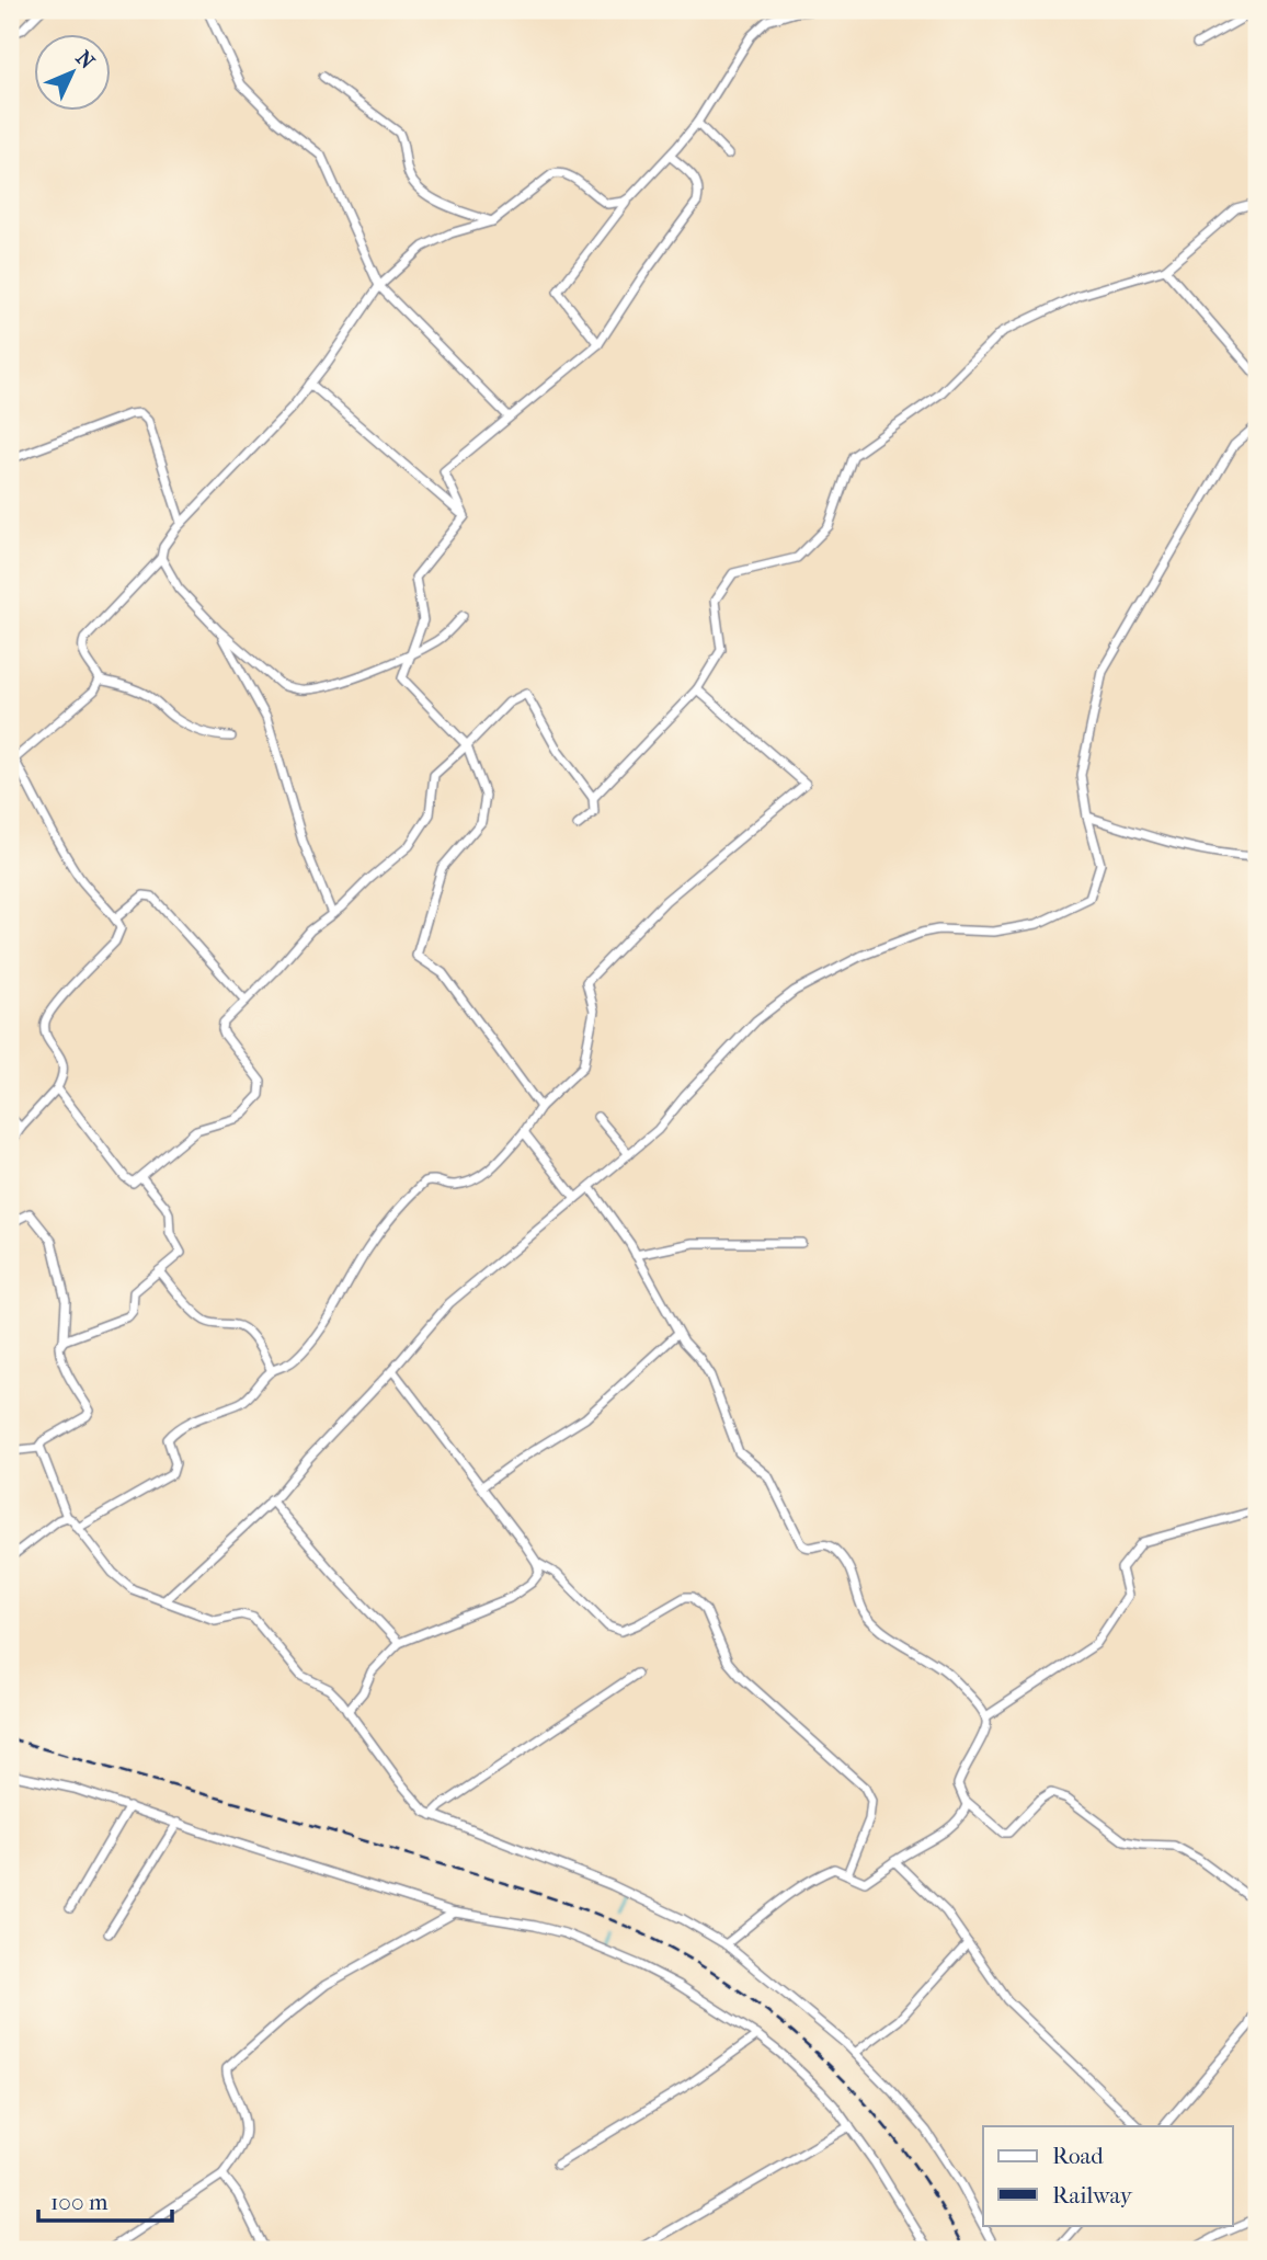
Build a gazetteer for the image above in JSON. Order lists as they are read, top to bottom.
{
  "legend": ["Road", "Railway"],
  "scale_bar": "100 m",
  "north": "top right"
}
